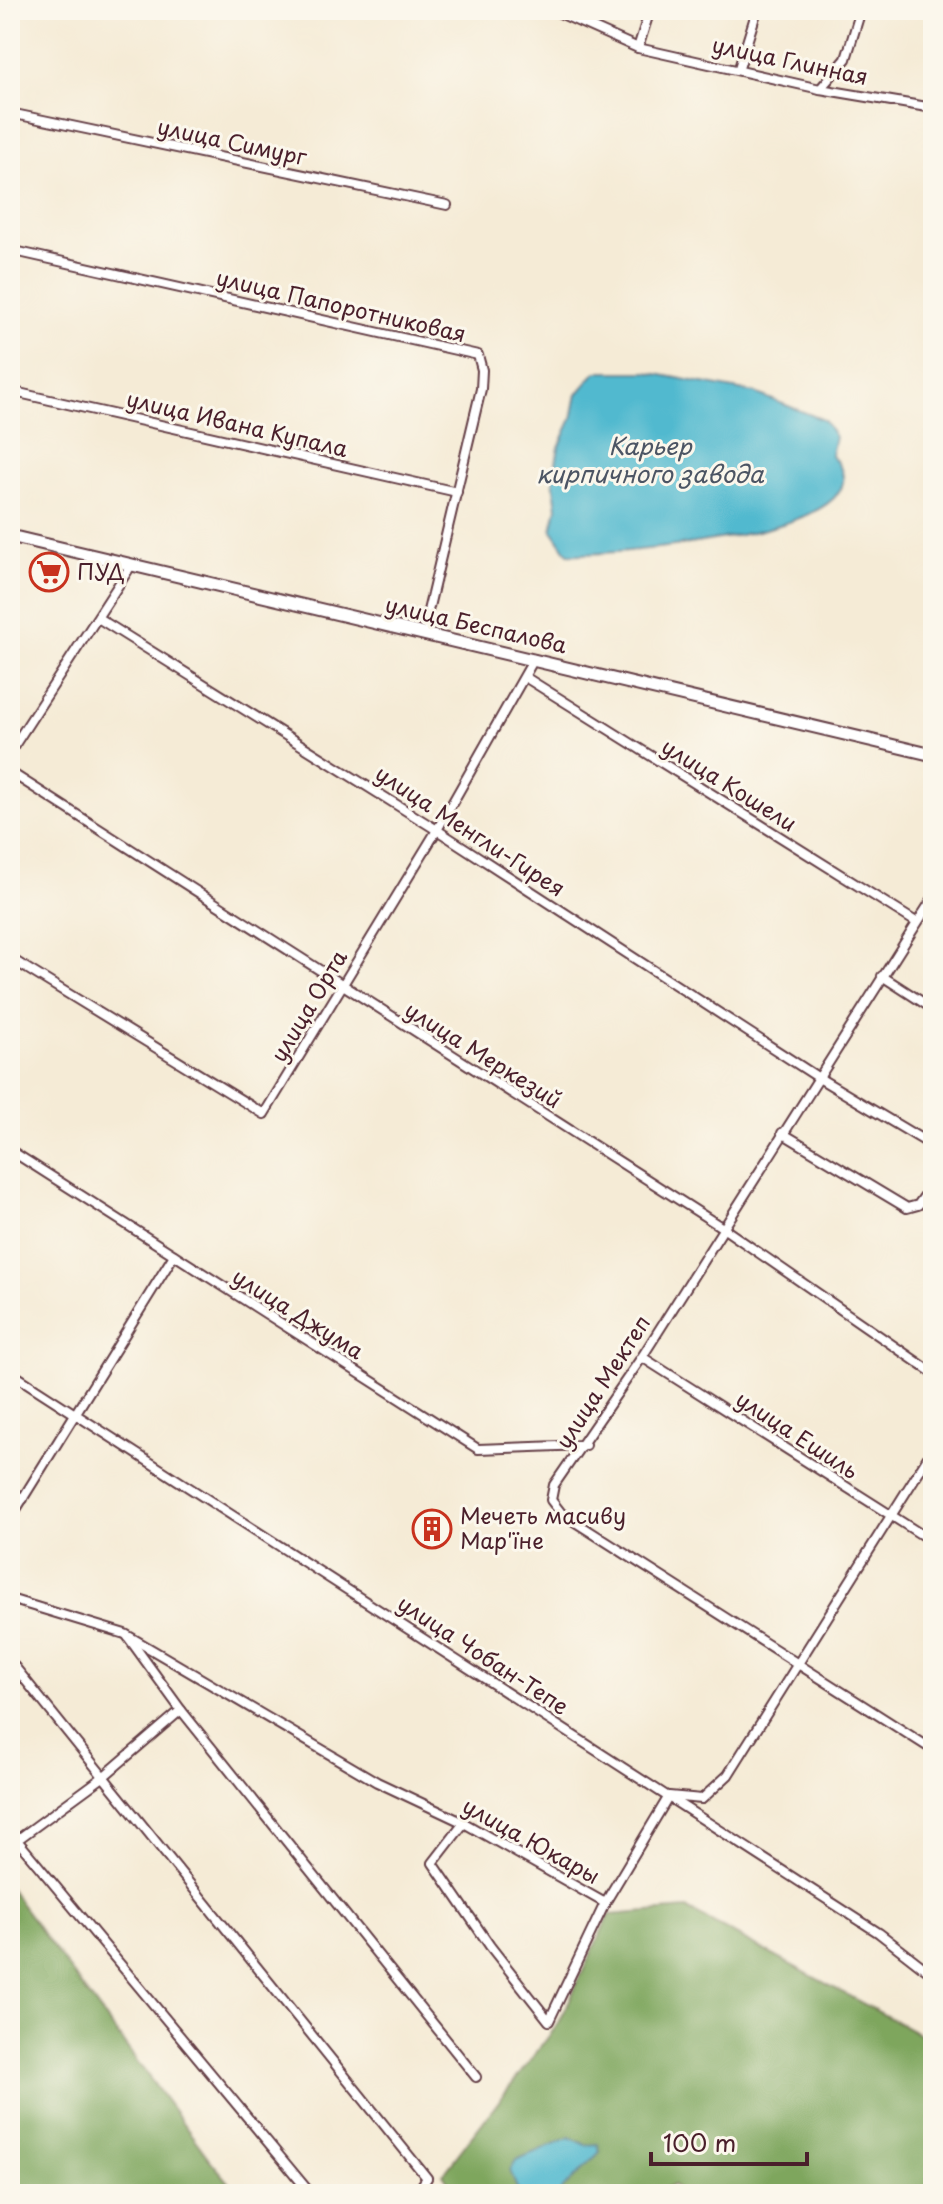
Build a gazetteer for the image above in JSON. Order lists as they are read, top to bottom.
{
  "streets": {
    "main road": ["улица Беспалова"],
    "street": [
      "улица Глинная",
      "улица Симург",
      "улица Папоротниковая",
      "улица Ивана Купала",
      "улица Кошели",
      "улица Менгли-Гирея",
      "улица Орта",
      "улица Меркезий",
      "улица Джума",
      "улица Мектеп",
      "улица Ешиль",
      "улица Чобан-Тепе",
      "улица Юкары"
    ]
  },
  "crossings": [
    ["улица Папоротниковая", "улица Ивана Купала"],
    ["улица Папоротниковая", "улица Беспалова"],
    ["улица Беспалова", "улица Орта"],
    ["улица Кошели", "улица Орта"],
    ["улица Кошели", "улица Мектеп"],
    ["улица Менгли-Гирея", "улица Орта"],
    ["улица Менгли-Гирея", "улица Мектеп"],
    ["улица Орта", "улица Меркезий"],
    ["улица Меркезий", "улица Мектеп"],
    ["улица Джума", "улица Мектеп"],
    ["улица Мектеп", "улица Ешиль"],
    ["улица Чобан-Тепе", "улица Юкары"]
  ],
  "water": ["Карьер кирпичного завода"],
  "places": {
    "supermarket": ["ПУД"],
    "building": ["Мечеть масиву Мар'їне"]
  },
  "scale_bar": "100 m"
}
